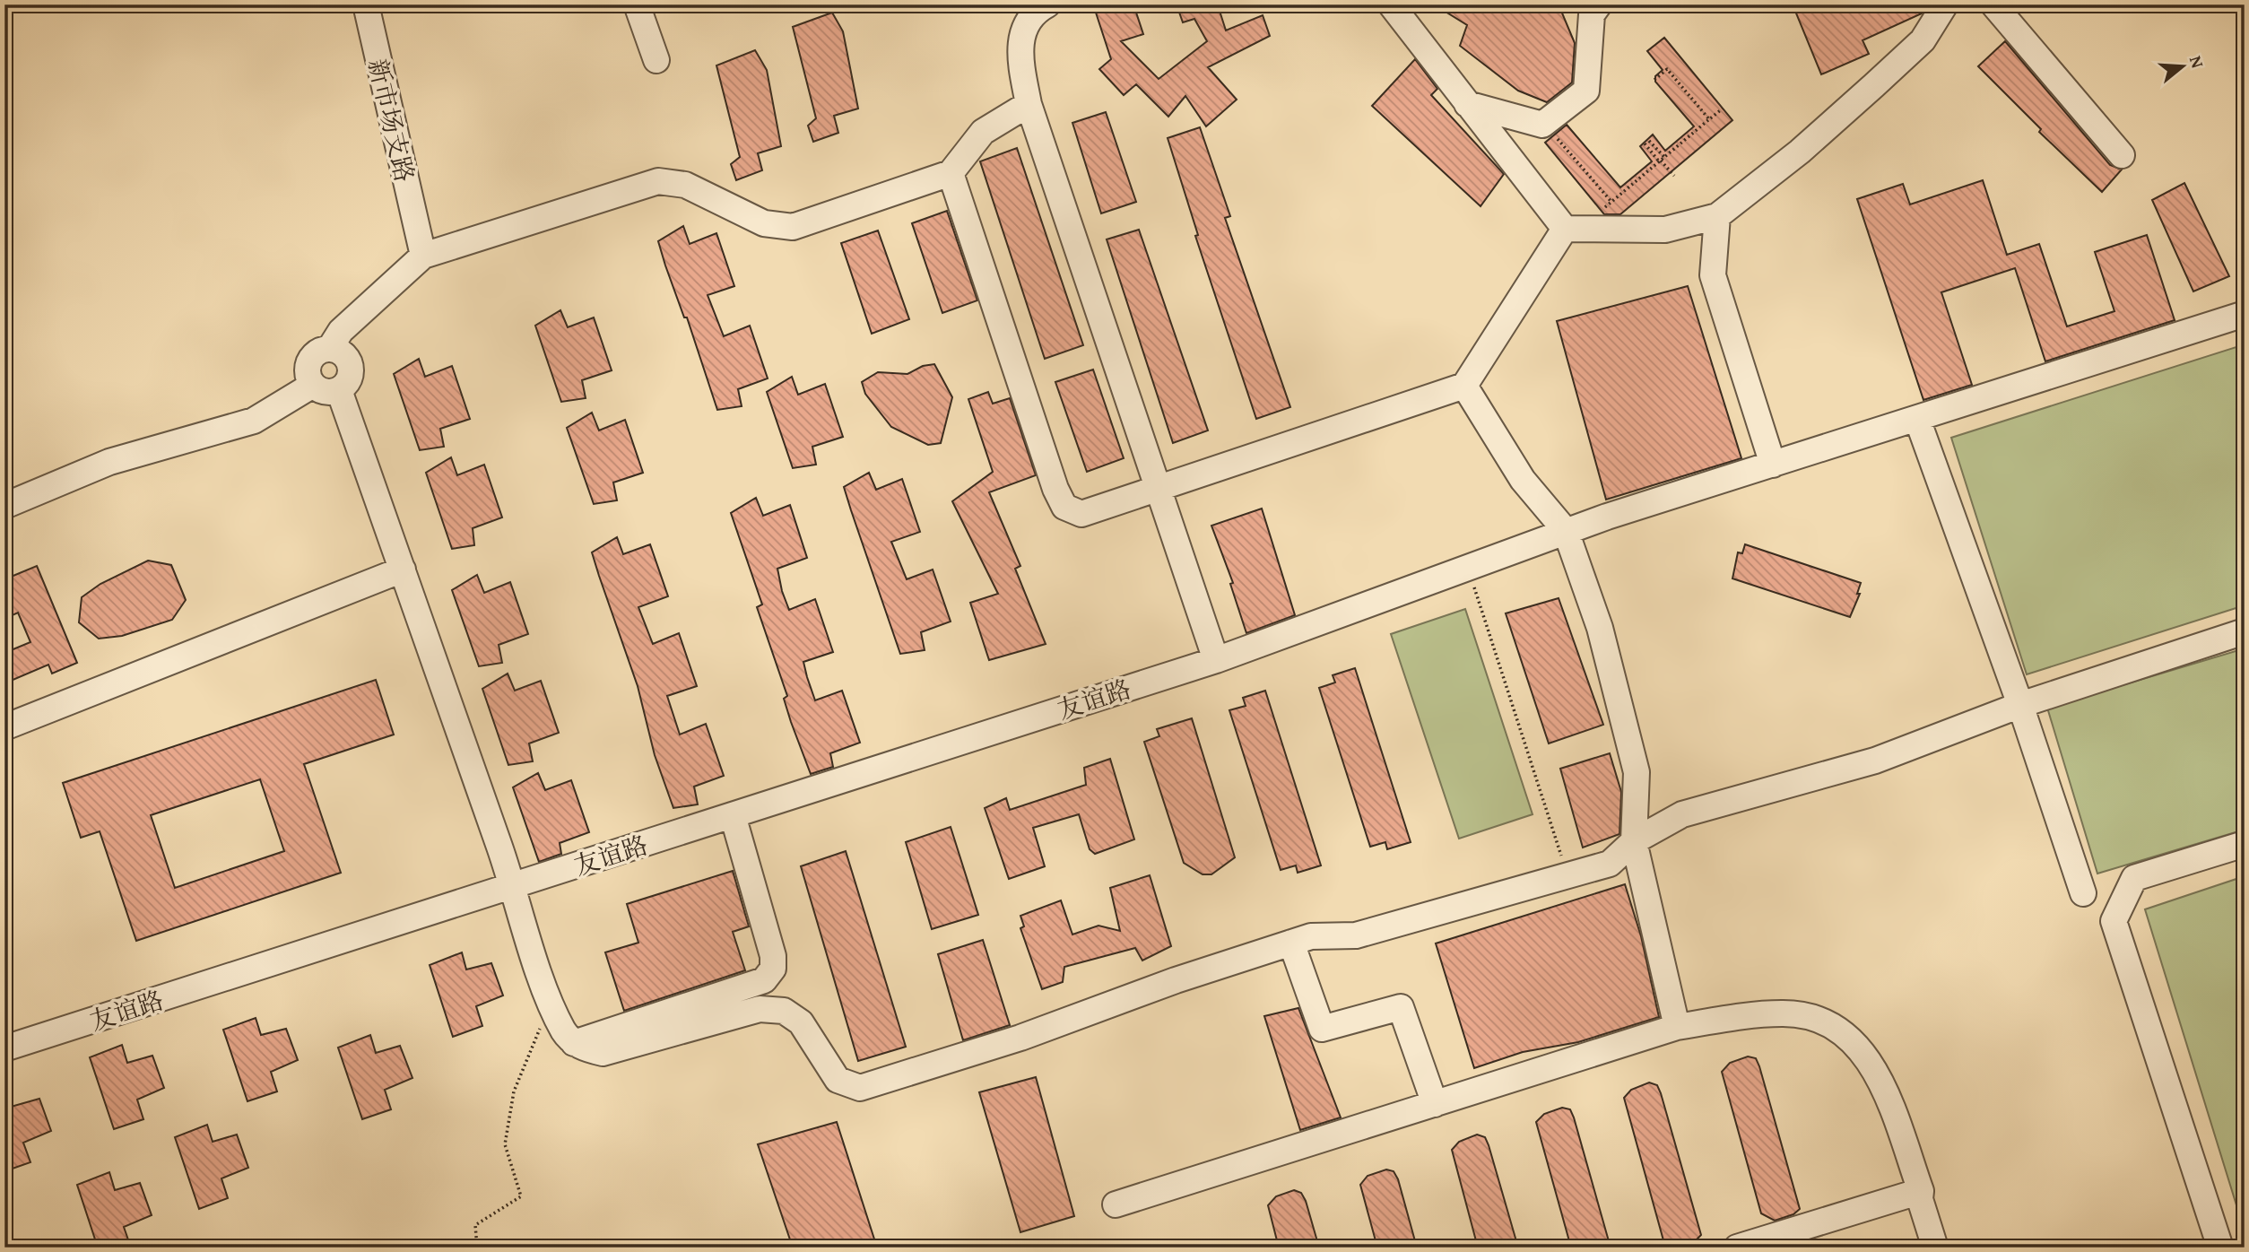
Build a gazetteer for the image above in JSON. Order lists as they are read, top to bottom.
{
  "streets": {
    "street": ["新市场支路", "友谊路"]
  },
  "north": "right"
}
